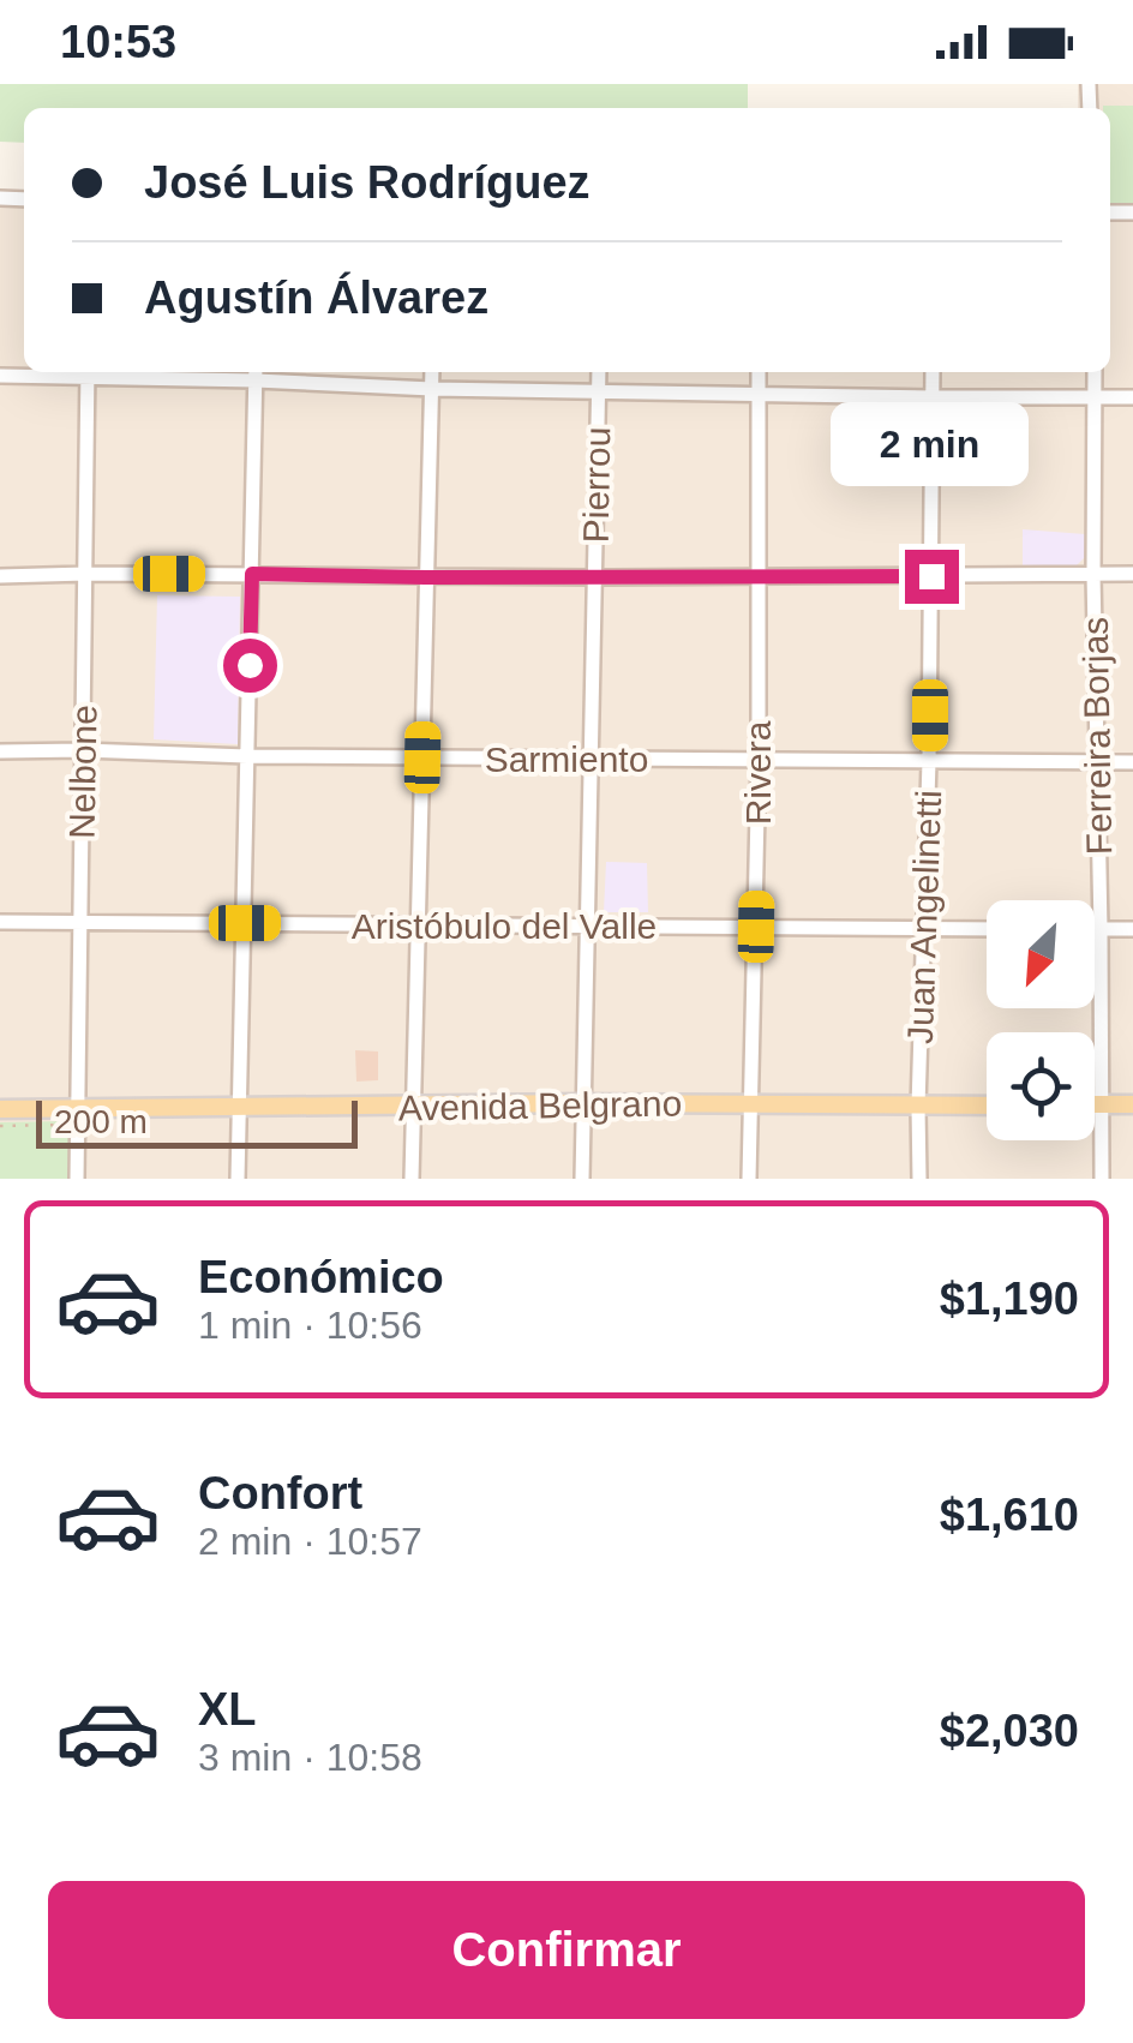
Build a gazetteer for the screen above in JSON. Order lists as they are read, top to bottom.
{
  "streets": {
    "main road": ["Avenida Belgrano"],
    "street": [
      "Pierrou",
      "Ferreira Borjas",
      "Sarmiento",
      "Nelbone",
      "Rivera",
      "Juan Angelinetti",
      "Aristóbulo del Valle"
    ]
  },
  "crossings": [
    ["Pierrou", "Sarmiento"],
    ["Pierrou", "Aristóbulo del Valle"],
    ["Pierrou", "Avenida Belgrano"],
    ["Ferreira Borjas", "Sarmiento"],
    ["Sarmiento", "Nelbone"],
    ["Sarmiento", "Rivera"],
    ["Sarmiento", "Juan Angelinetti"],
    ["Nelbone", "Aristóbulo del Valle"],
    ["Nelbone", "Avenida Belgrano"],
    ["Rivera", "Aristóbulo del Valle"],
    ["Rivera", "Avenida Belgrano"],
    ["Juan Angelinetti", "Aristóbulo del Valle"],
    ["Juan Angelinetti", "Avenida Belgrano"]
  ],
  "scale_bar": "200 m",
  "north": "bottom left",
  "page": {
    "status": "10:53",
    "banner": ["José Luis Rodríguez", "Agustín Álvarez"],
    "bubble": "2 min",
    "scale": "200 m",
    "list": [
      {
        "name": "Económico",
        "note": "1 min · 10:56",
        "value": "$1,190"
      },
      {
        "name": "Confort",
        "note": "2 min · 10:57",
        "value": "$1,610"
      },
      {
        "name": "XL",
        "note": "3 min · 10:58",
        "value": "$2,030"
      }
    ],
    "buttons": "Confirmar"
  }
}
